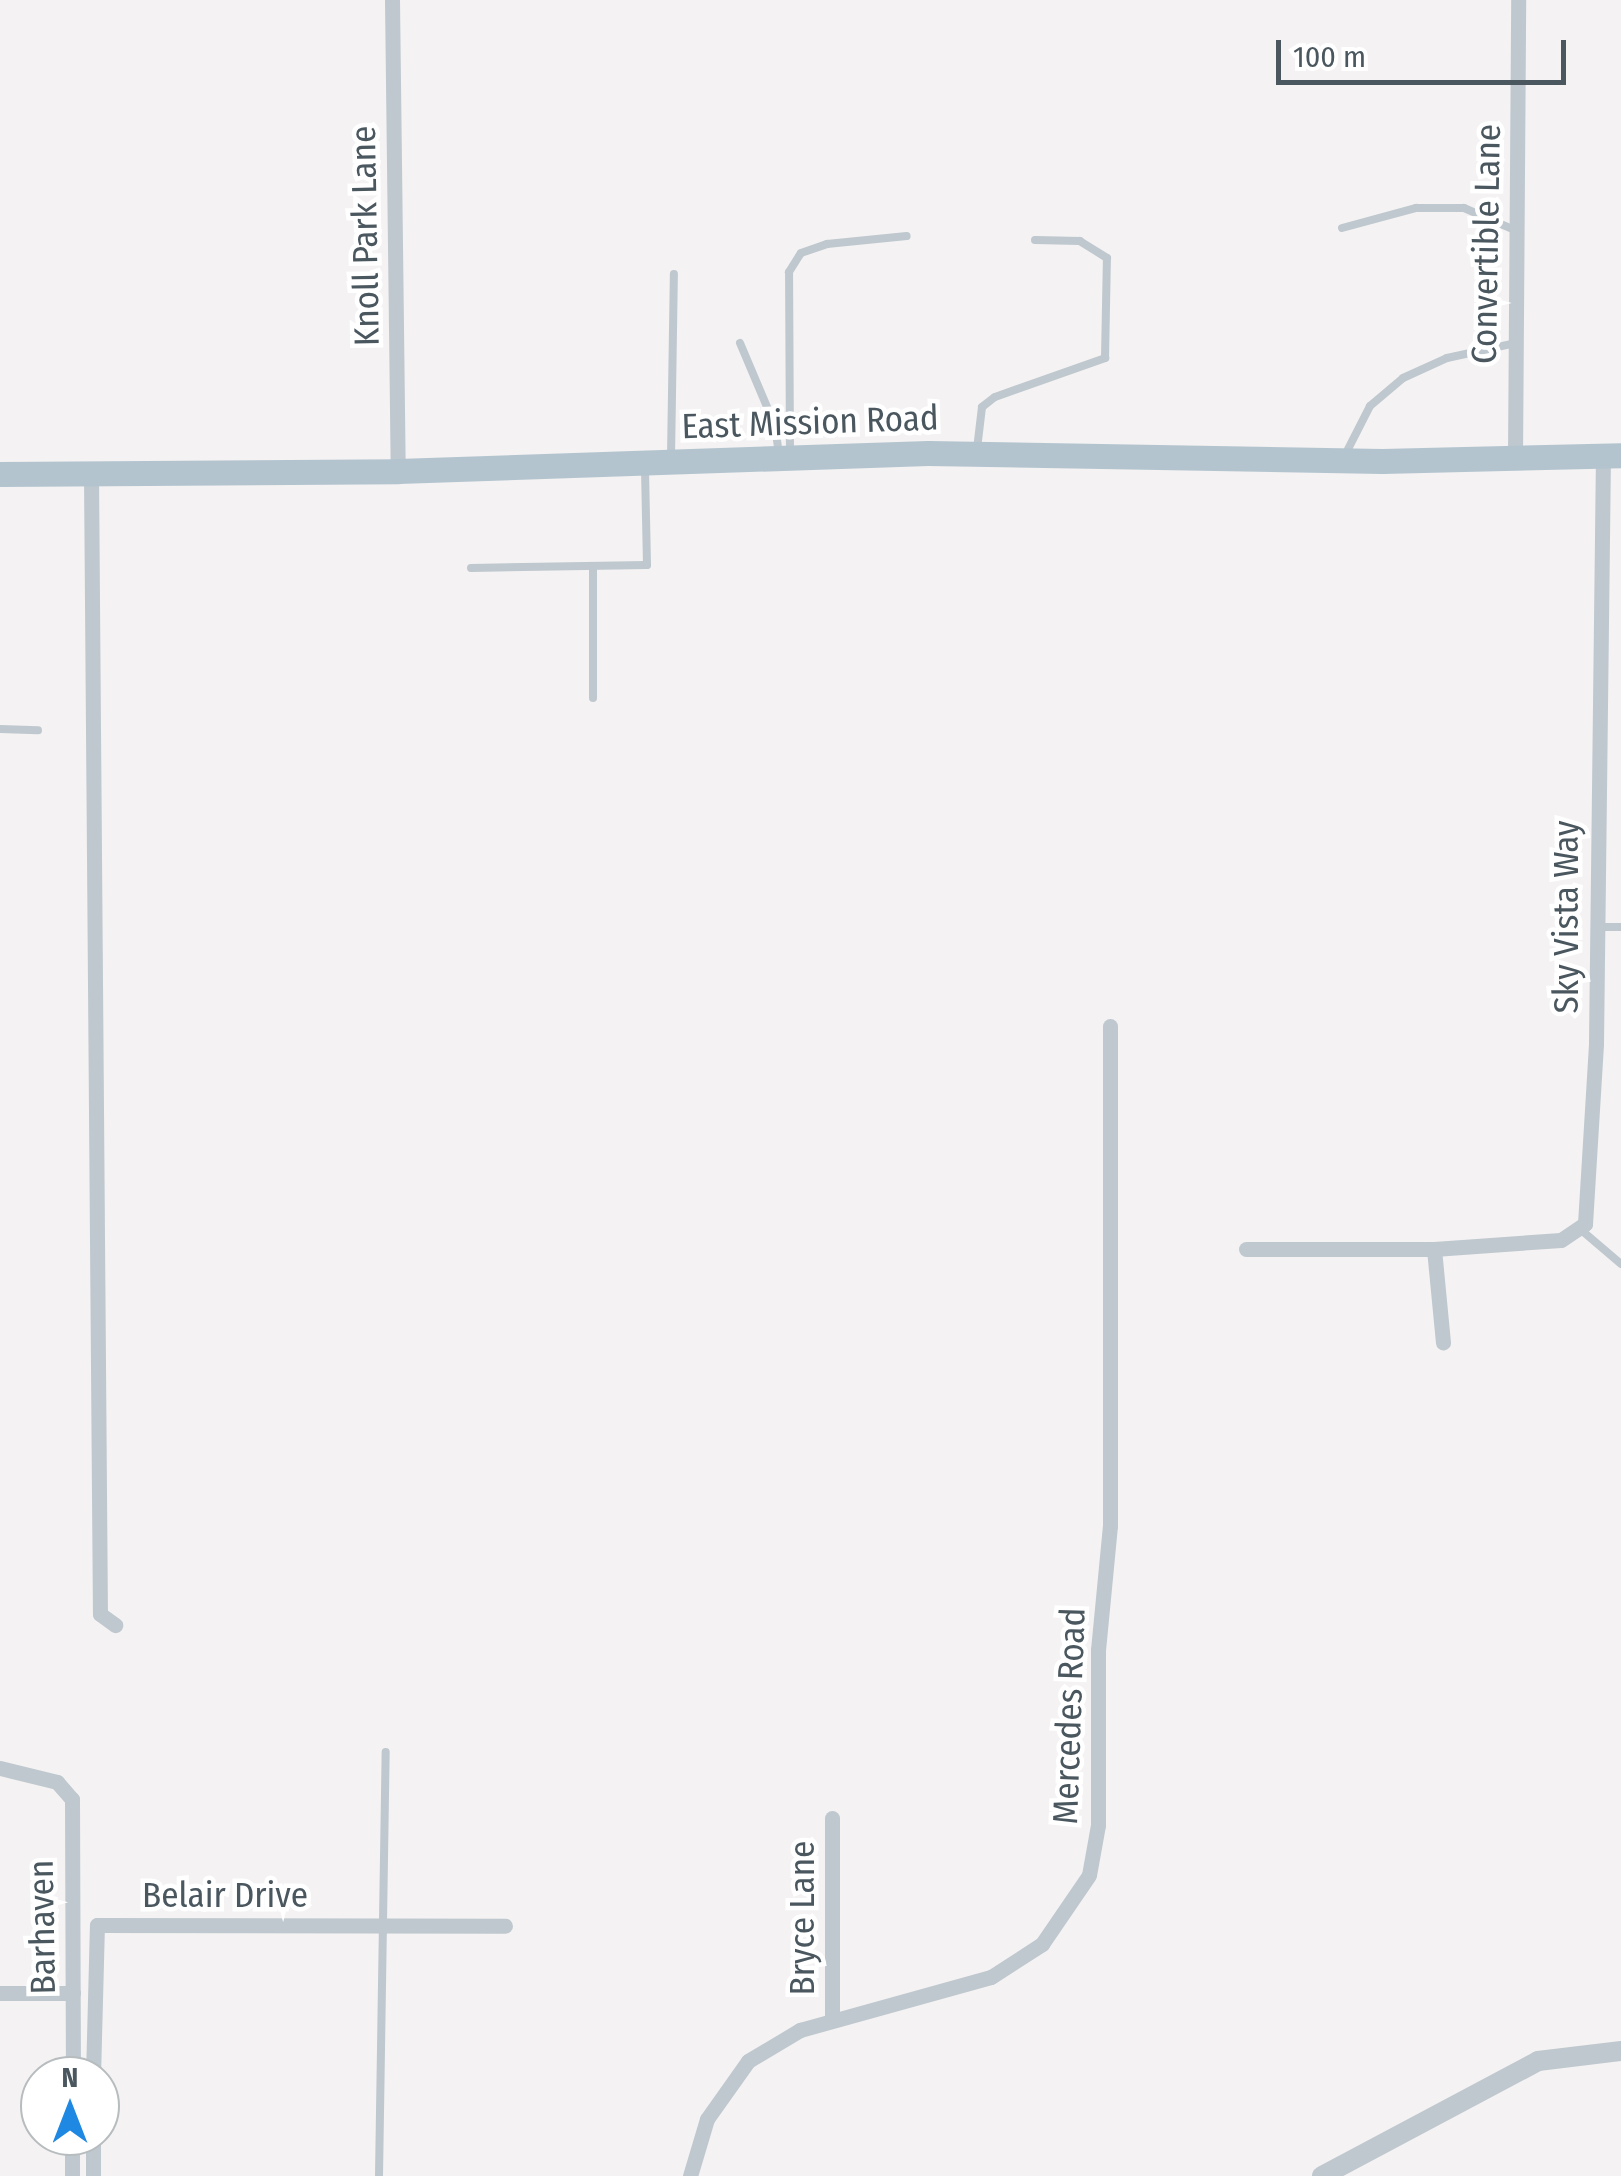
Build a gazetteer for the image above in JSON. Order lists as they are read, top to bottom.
{
  "streets": {
    "main road": ["East Mission Road"],
    "street": [
      "Knoll Park Lane",
      "Convertible Lane",
      "Sky Vista Way",
      "Mercedes Road",
      "Belair Drive",
      "Bryce Lane",
      "Barhaven"
    ]
  },
  "crossings": [
    ["Knoll Park Lane", "East Mission Road"],
    ["Convertible Lane", "East Mission Road"],
    ["East Mission Road", "Sky Vista Way"],
    ["Mercedes Road", "Bryce Lane"]
  ],
  "scale_bar": "100 m",
  "north": "top"
}
